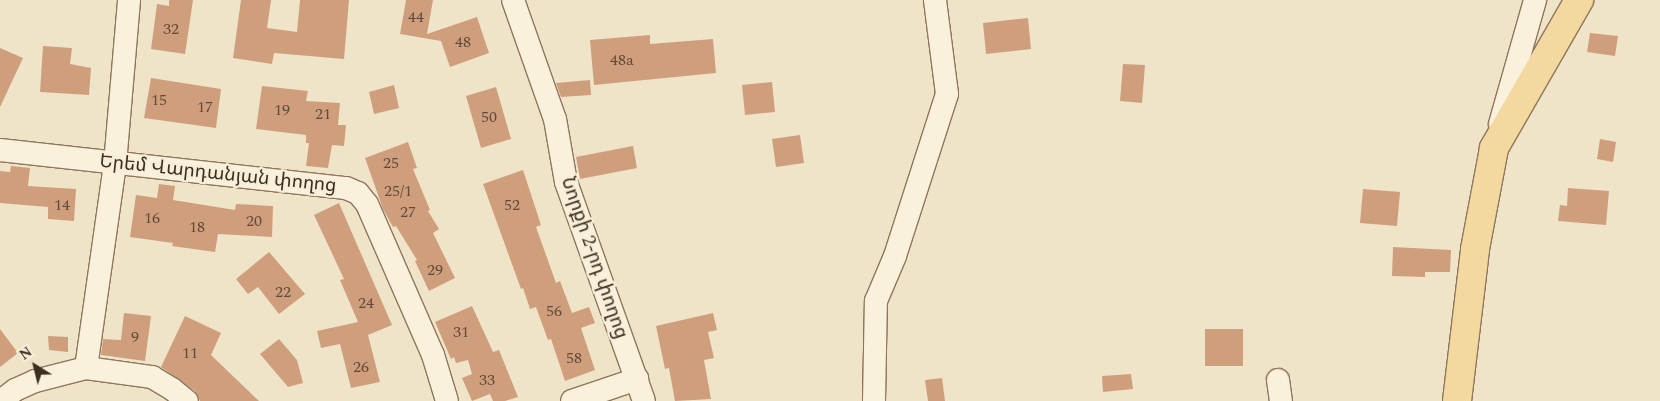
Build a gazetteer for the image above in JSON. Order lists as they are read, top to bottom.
{
  "streets": {
    "street": ["Երեմ Վարդանյան փողոց", "Նորքի 2-րդ փողոց"]
  },
  "house_numbers": [
    "44",
    "32",
    "48",
    "48a",
    "15",
    "17",
    "19",
    "21",
    "50",
    "25",
    "25/1",
    "14",
    "52",
    "27",
    "16",
    "20",
    "18",
    "29",
    "22",
    "24",
    "56",
    "31",
    "9",
    "11",
    "58",
    "26",
    "33"
  ],
  "north": "top left"
}
